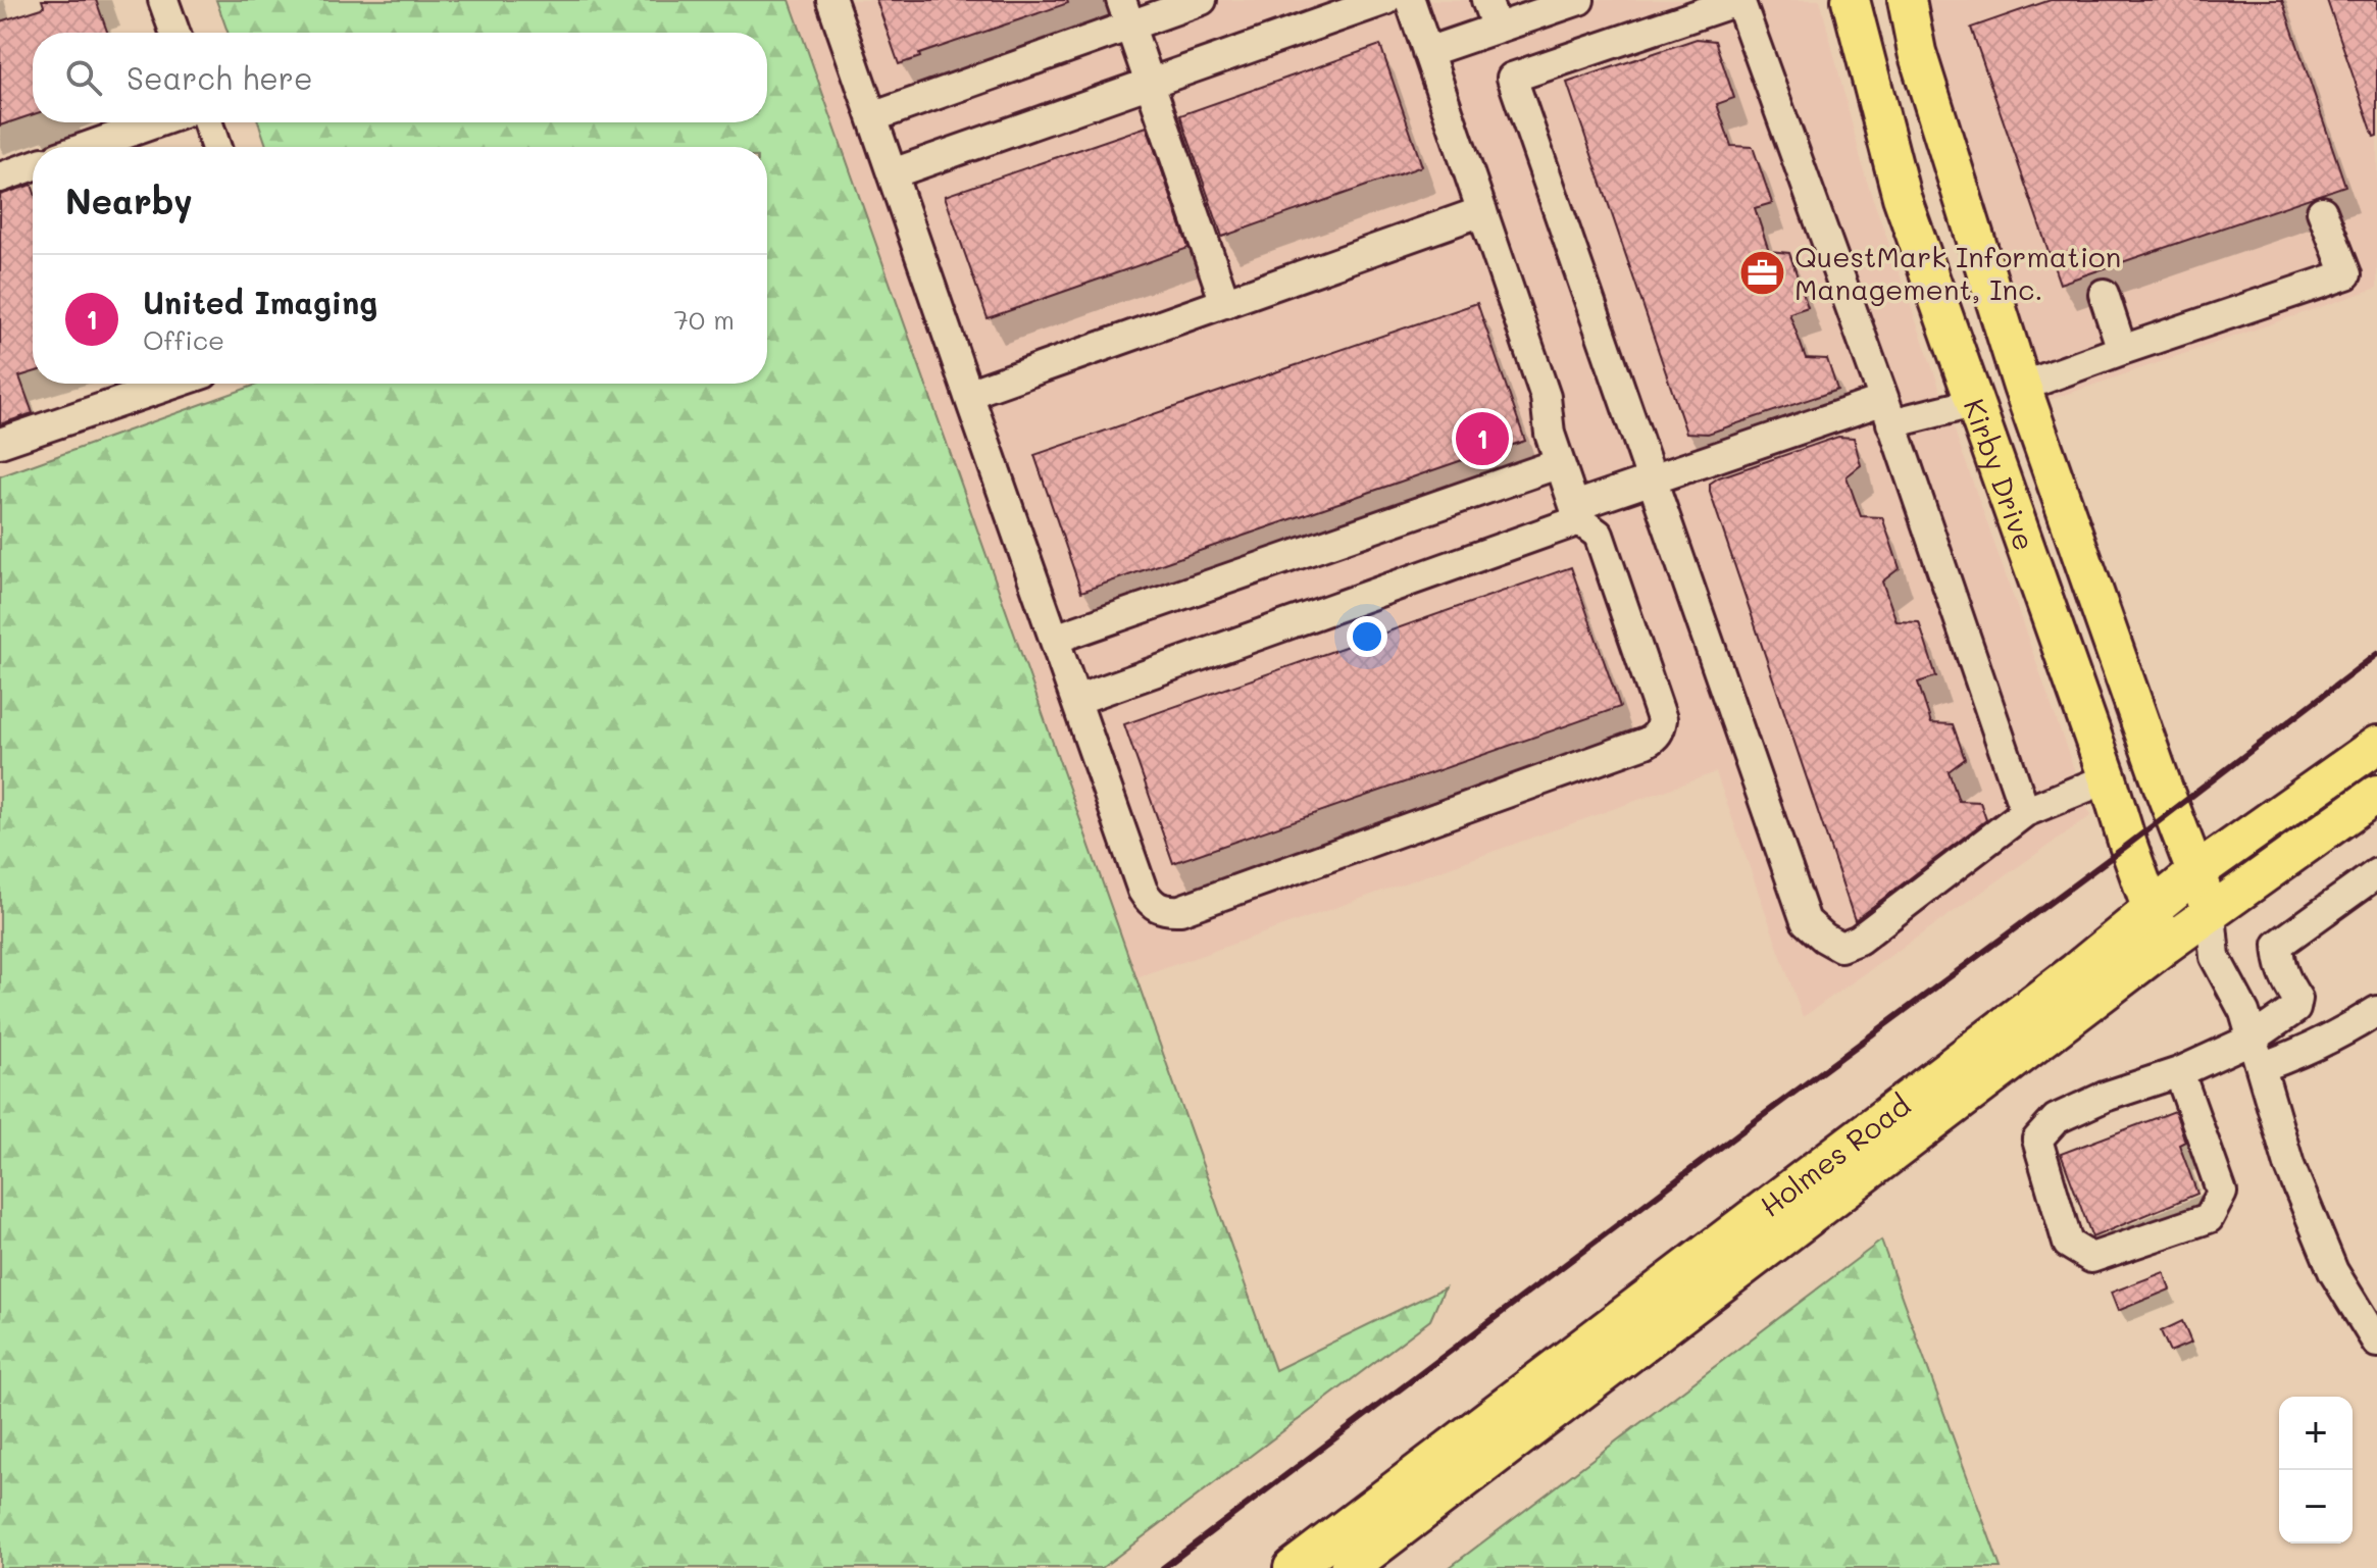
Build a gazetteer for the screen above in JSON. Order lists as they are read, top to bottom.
{
  "streets": {
    "main road": ["Kirby Drive", "Holmes Road"]
  },
  "crossings": [
    ["Kirby Drive", "Holmes Road"]
  ],
  "places": {
    "office": ["QuestMark Information Management, Inc."]
  },
  "page": {
    "search": "Search here",
    "heading": "Nearby",
    "list": [
      {
        "mark": "1",
        "name": "United Imaging",
        "note": "Office",
        "value": "70 m"
      }
    ],
    "pins": "1",
    "map_buttons": ["+", "−"]
  }
}
